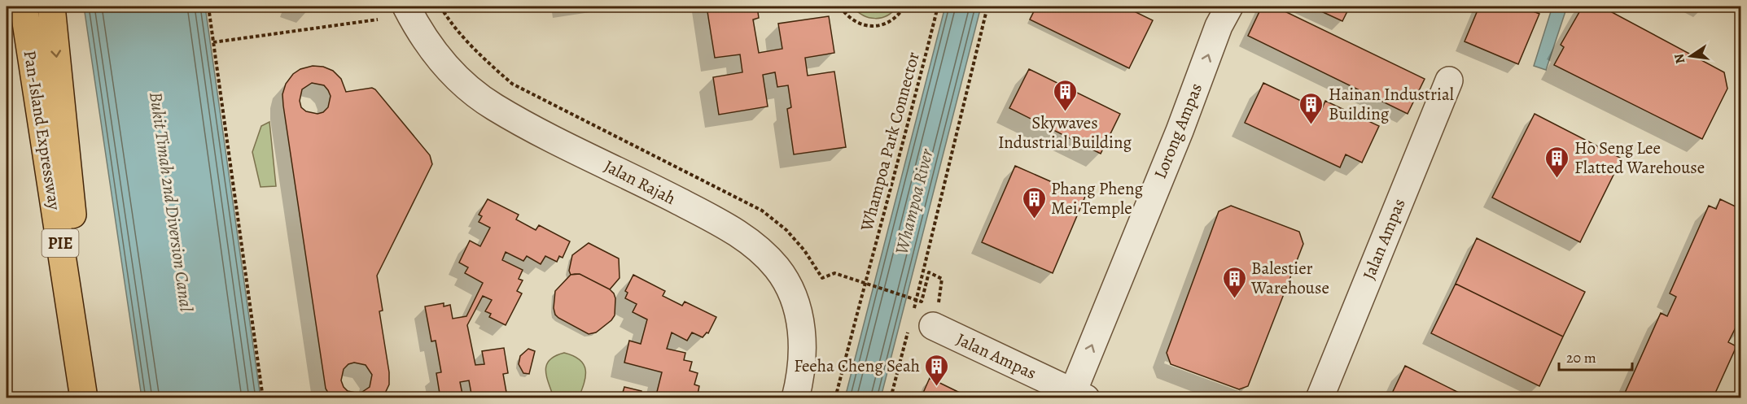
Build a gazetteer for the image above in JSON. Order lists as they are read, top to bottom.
{
  "streets": {
    "highway": ["Pan-Island Expressway", "PIE"],
    "street": ["Lorong Ampas", "Jalan Rajah", "Jalan Ampas"],
    "path": ["Whampoa Park Connector"]
  },
  "crossings": [
    ["Lorong Ampas", "Jalan Ampas"]
  ],
  "one_way": ["Lorong Ampas"],
  "water": ["Bukit Timah 2nd Diversion Canal", "Whampoa River"],
  "places": {
    "building": [
      "Skywaves Industrial Building",
      "Hainan Industrial Building",
      "Ho Seng Lee Flatted Warehouse",
      "Phang Pheng Mei Temple",
      "Balestier Warehouse",
      "Feeha Cheng Seah"
    ]
  },
  "scale_bar": "20 m",
  "north": "left"
}
